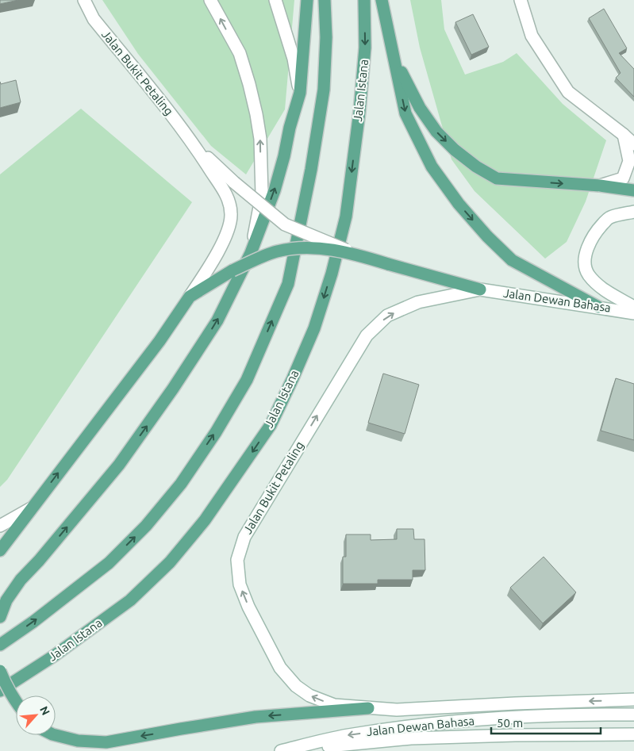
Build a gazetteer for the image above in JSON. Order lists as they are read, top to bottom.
{
  "streets": {
    "main road": ["Jalan Bukit Petaling", "Jalan Istana", "Jalan Dewan Bahasa"]
  },
  "crossings": [
    ["Jalan Bukit Petaling", "Jalan Dewan Bahasa"]
  ],
  "scale_bar": "50 m",
  "north": "top right"
}
